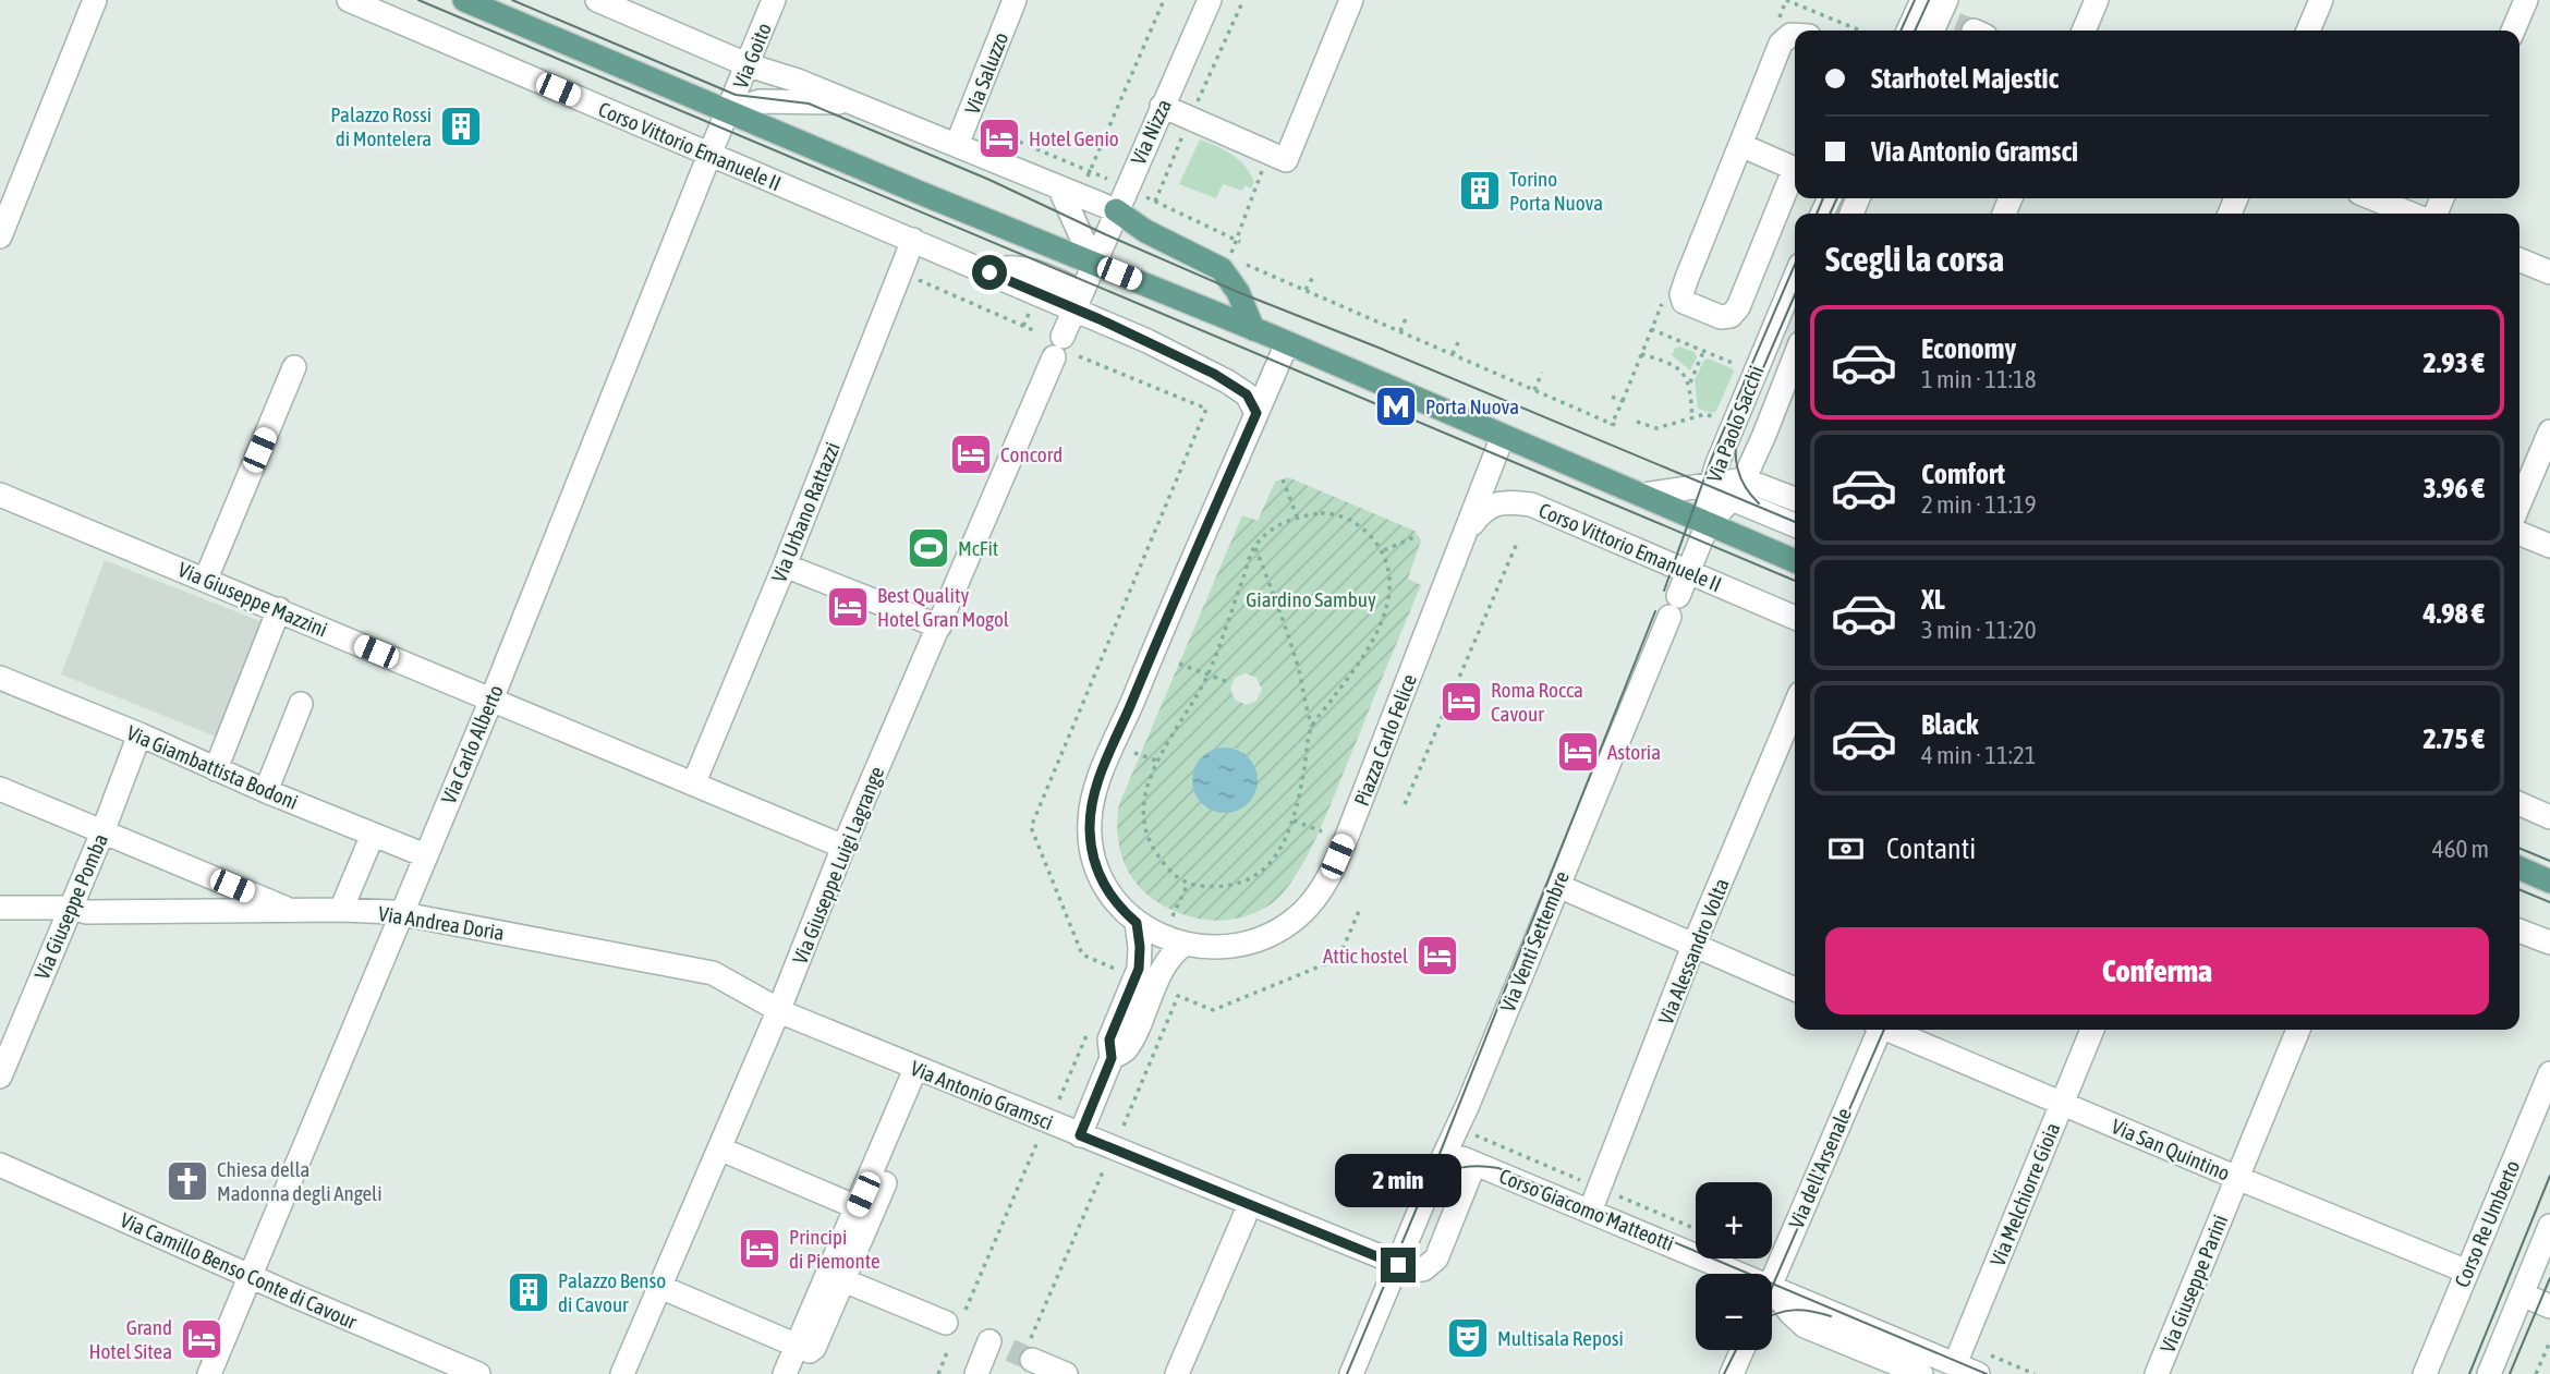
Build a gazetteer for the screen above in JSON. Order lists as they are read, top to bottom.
{
  "streets": {
    "street": [
      "Via Goito",
      "Via Saluzzo",
      "Via Nizza",
      "Corso Vittorio Emanuele II",
      "Via Paolo Sacchi",
      "Via Urbano Rattazzi",
      "Via Giuseppe Mazzini",
      "Piazza Carlo Felice",
      "Via Carlo Alberto",
      "Via Giambattista Bodoni",
      "Via Giuseppe Luigi Lagrange",
      "Via Giuseppe Pomba",
      "Via Andrea Doria",
      "Via Venti Settembre",
      "Via Alessandro Volta",
      "Via Antonio Gramsci",
      "Via San Quintino",
      "Via dell'Arsenale",
      "Via Melchiorre Gioia",
      "Corso Giacomo Matteotti",
      "Corso Re Umberto",
      "Via Camillo Benso Conte di Cavour",
      "Via Giuseppe Parini"
    ]
  },
  "crossings": [
    ["Via Goito", "Via Carlo Alberto"],
    ["Via Nizza", "Via Giuseppe Luigi Lagrange"],
    ["Corso Vittorio Emanuele II", "Via Urbano Rattazzi"],
    ["Corso Vittorio Emanuele II", "Piazza Carlo Felice"],
    ["Corso Vittorio Emanuele II", "Via Carlo Alberto"],
    ["Corso Vittorio Emanuele II", "Via Giuseppe Luigi Lagrange"],
    ["Corso Vittorio Emanuele II", "Via Venti Settembre"],
    ["Via Paolo Sacchi", "Via Venti Settembre"],
    ["Via Urbano Rattazzi", "Via Giuseppe Mazzini"],
    ["Via Giuseppe Mazzini", "Via Carlo Alberto"],
    ["Via Giuseppe Mazzini", "Via Giuseppe Luigi Lagrange"],
    ["Via Carlo Alberto", "Via Giambattista Bodoni"],
    ["Via Carlo Alberto", "Via Andrea Doria"],
    ["Via Carlo Alberto", "Via Camillo Benso Conte di Cavour"],
    ["Via Giambattista Bodoni", "Via Giuseppe Pomba"],
    ["Via Giuseppe Luigi Lagrange", "Via Andrea Doria"],
    ["Via Giuseppe Luigi Lagrange", "Via Antonio Gramsci"],
    ["Via Giuseppe Pomba", "Via Andrea Doria"],
    ["Via Andrea Doria", "Via Antonio Gramsci"],
    ["Via Venti Settembre", "Via Antonio Gramsci"],
    ["Via Venti Settembre", "Corso Giacomo Matteotti"],
    ["Via Alessandro Volta", "Corso Giacomo Matteotti"],
    ["Via San Quintino", "Via Melchiorre Gioia"],
    ["Via San Quintino", "Corso Re Umberto"],
    ["Via San Quintino", "Via Giuseppe Parini"],
    ["Via Melchiorre Gioia", "Corso Giacomo Matteotti"]
  ],
  "parks": ["Giardino Sambuy"],
  "places": {
    "building": ["Palazzo Rossi di Montelera", "Torino Porta Nuova", "Palazzo Benso di Cavour"],
    "hotel": [
      "Hotel Genio",
      "Concord",
      "Best Quality Hotel Gran Mogol",
      "Roma Rocca Cavour",
      "Astoria",
      "Attic hostel",
      "Principi di Piemonte",
      "Grand Hotel Sitea"
    ],
    "metro station": ["Porta Nuova"],
    "sports": ["McFit"],
    "church": ["Chiesa della Madonna degli Angeli"],
    "theatre": ["Multisala Reposi"]
  },
  "page": {
    "banner": ["Starhotel Majestic", "Via Antonio Gramsci"],
    "heading": "Scegli la corsa",
    "list": [
      {
        "name": "Economy",
        "note": "1 min · 11:18",
        "value": "2.93 €"
      },
      {
        "name": "Comfort",
        "note": "2 min · 11:19",
        "value": "3.96 €"
      },
      {
        "name": "XL",
        "note": "3 min · 11:20",
        "value": "4.98 €"
      },
      {
        "name": "Black",
        "note": "4 min · 11:21",
        "value": "2.75 €"
      }
    ],
    "pay": ["Contanti", "460 m"],
    "buttons": "Conferma",
    "bubble": "2 min",
    "map_buttons": ["+", "−"]
  }
}
